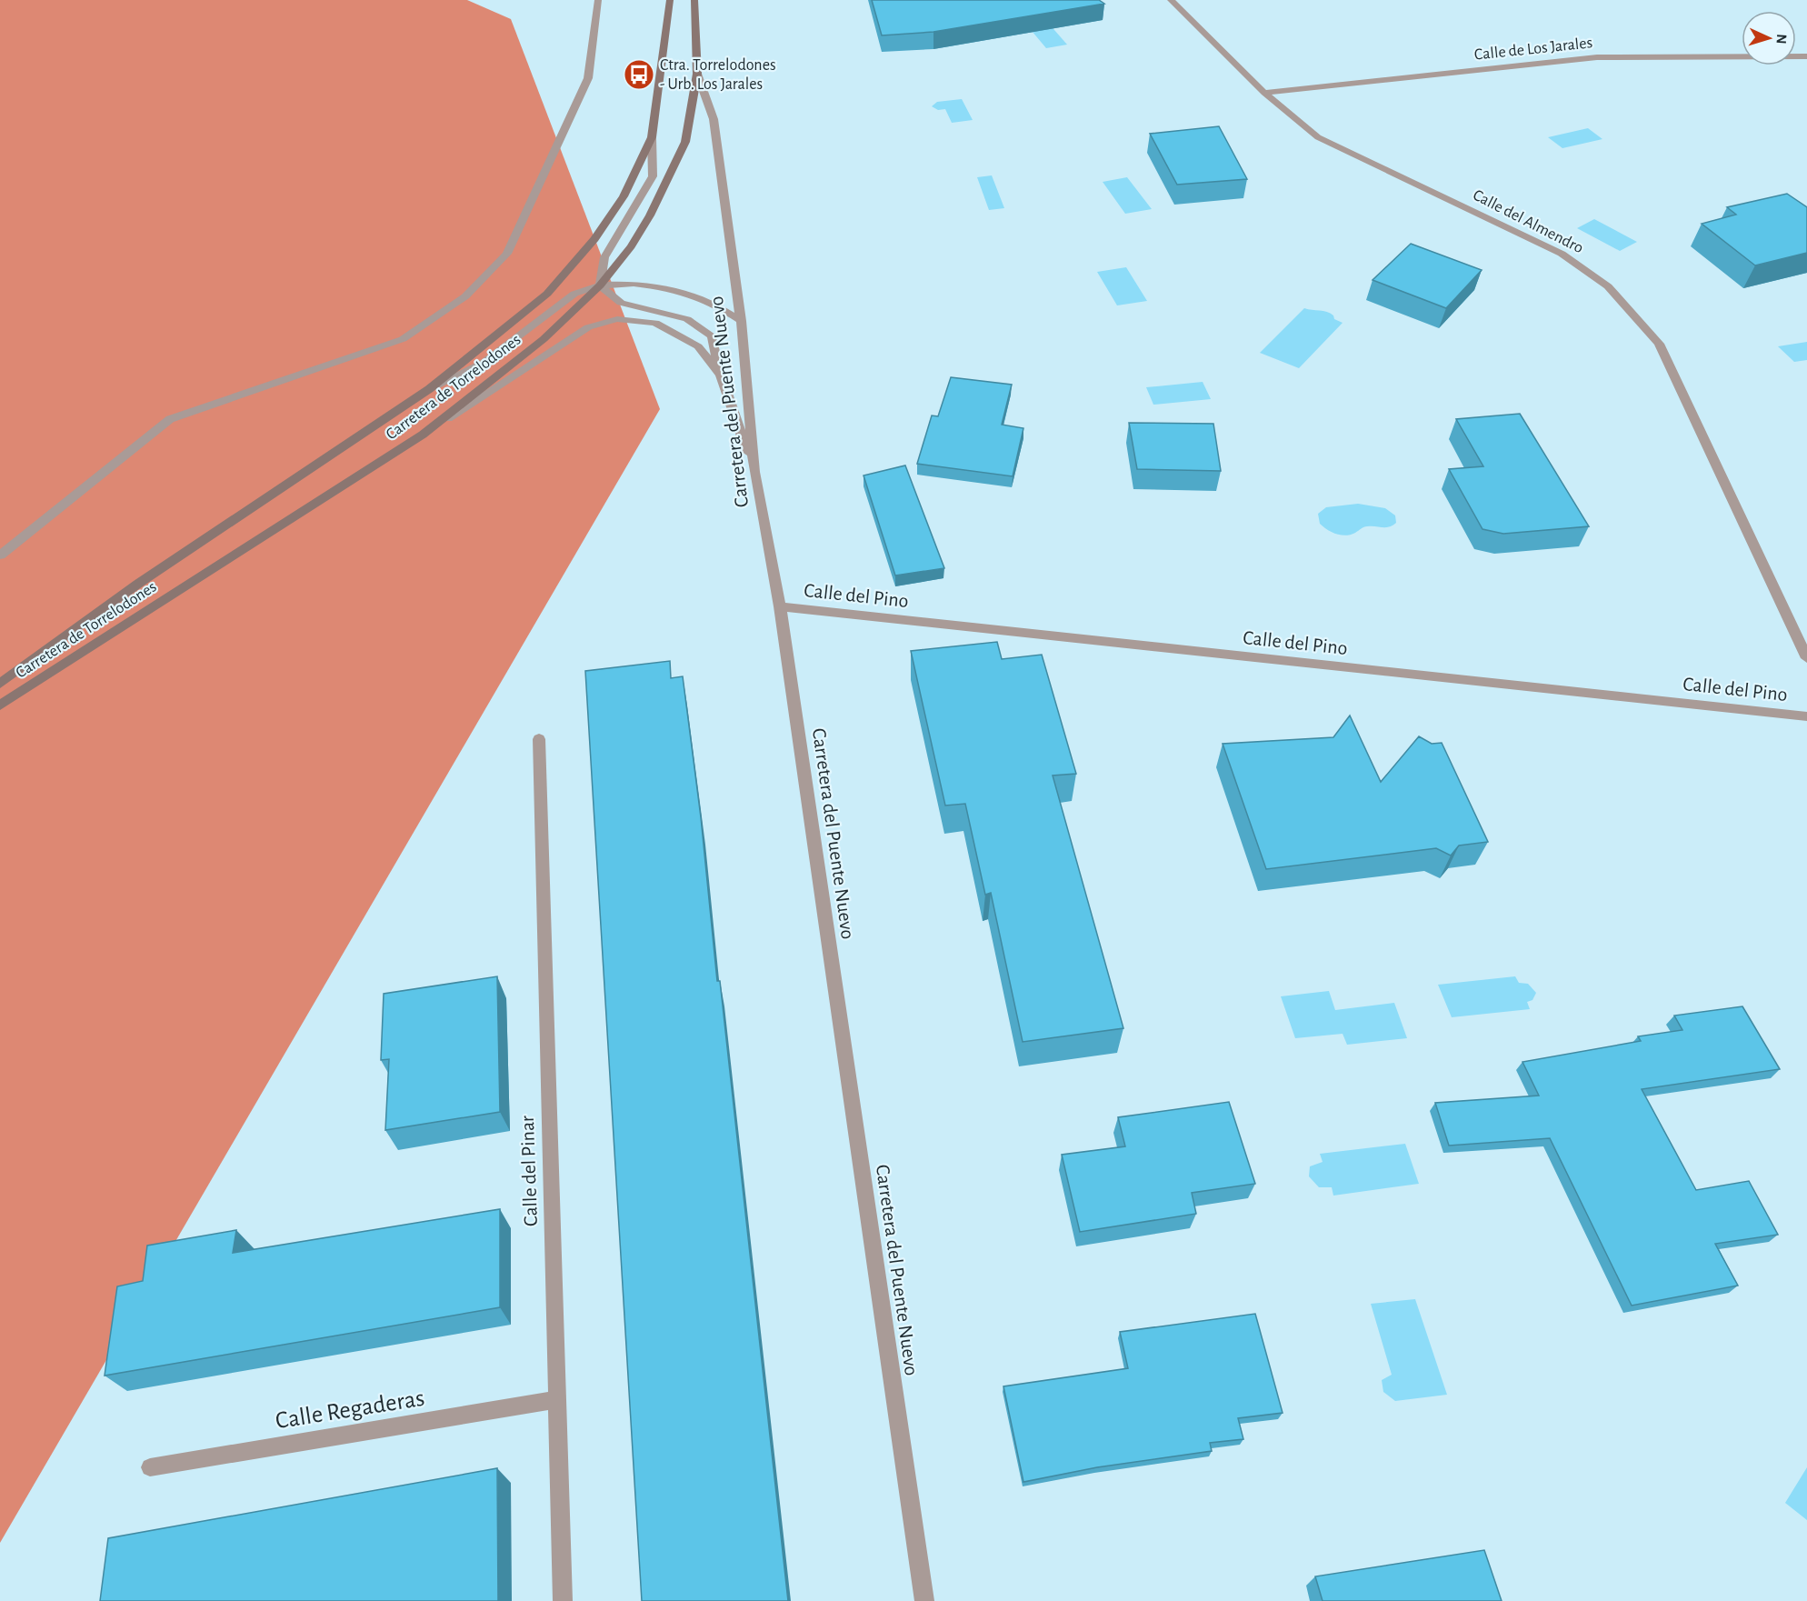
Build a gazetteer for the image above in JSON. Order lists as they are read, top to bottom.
{
  "streets": {
    "main road": ["Carretera de Torrelodones"],
    "street": [
      "Calle de Los Jarales",
      "Calle del Almendro",
      "Carretera del Puente Nuevo",
      "Calle del Pino",
      "Calle del Pinar",
      "Calle Regaderas"
    ]
  },
  "crossings": [
    ["Calle de Los Jarales", "Calle del Almendro"],
    ["Carretera de Torrelodones", "Carretera del Puente Nuevo"],
    ["Carretera del Puente Nuevo", "Calle del Pino"],
    ["Calle del Pinar", "Calle Regaderas"]
  ],
  "places": {
    "bus stop": ["Ctra. Torrelodones - Urb. Los Jarales"]
  },
  "north": "right"
}
